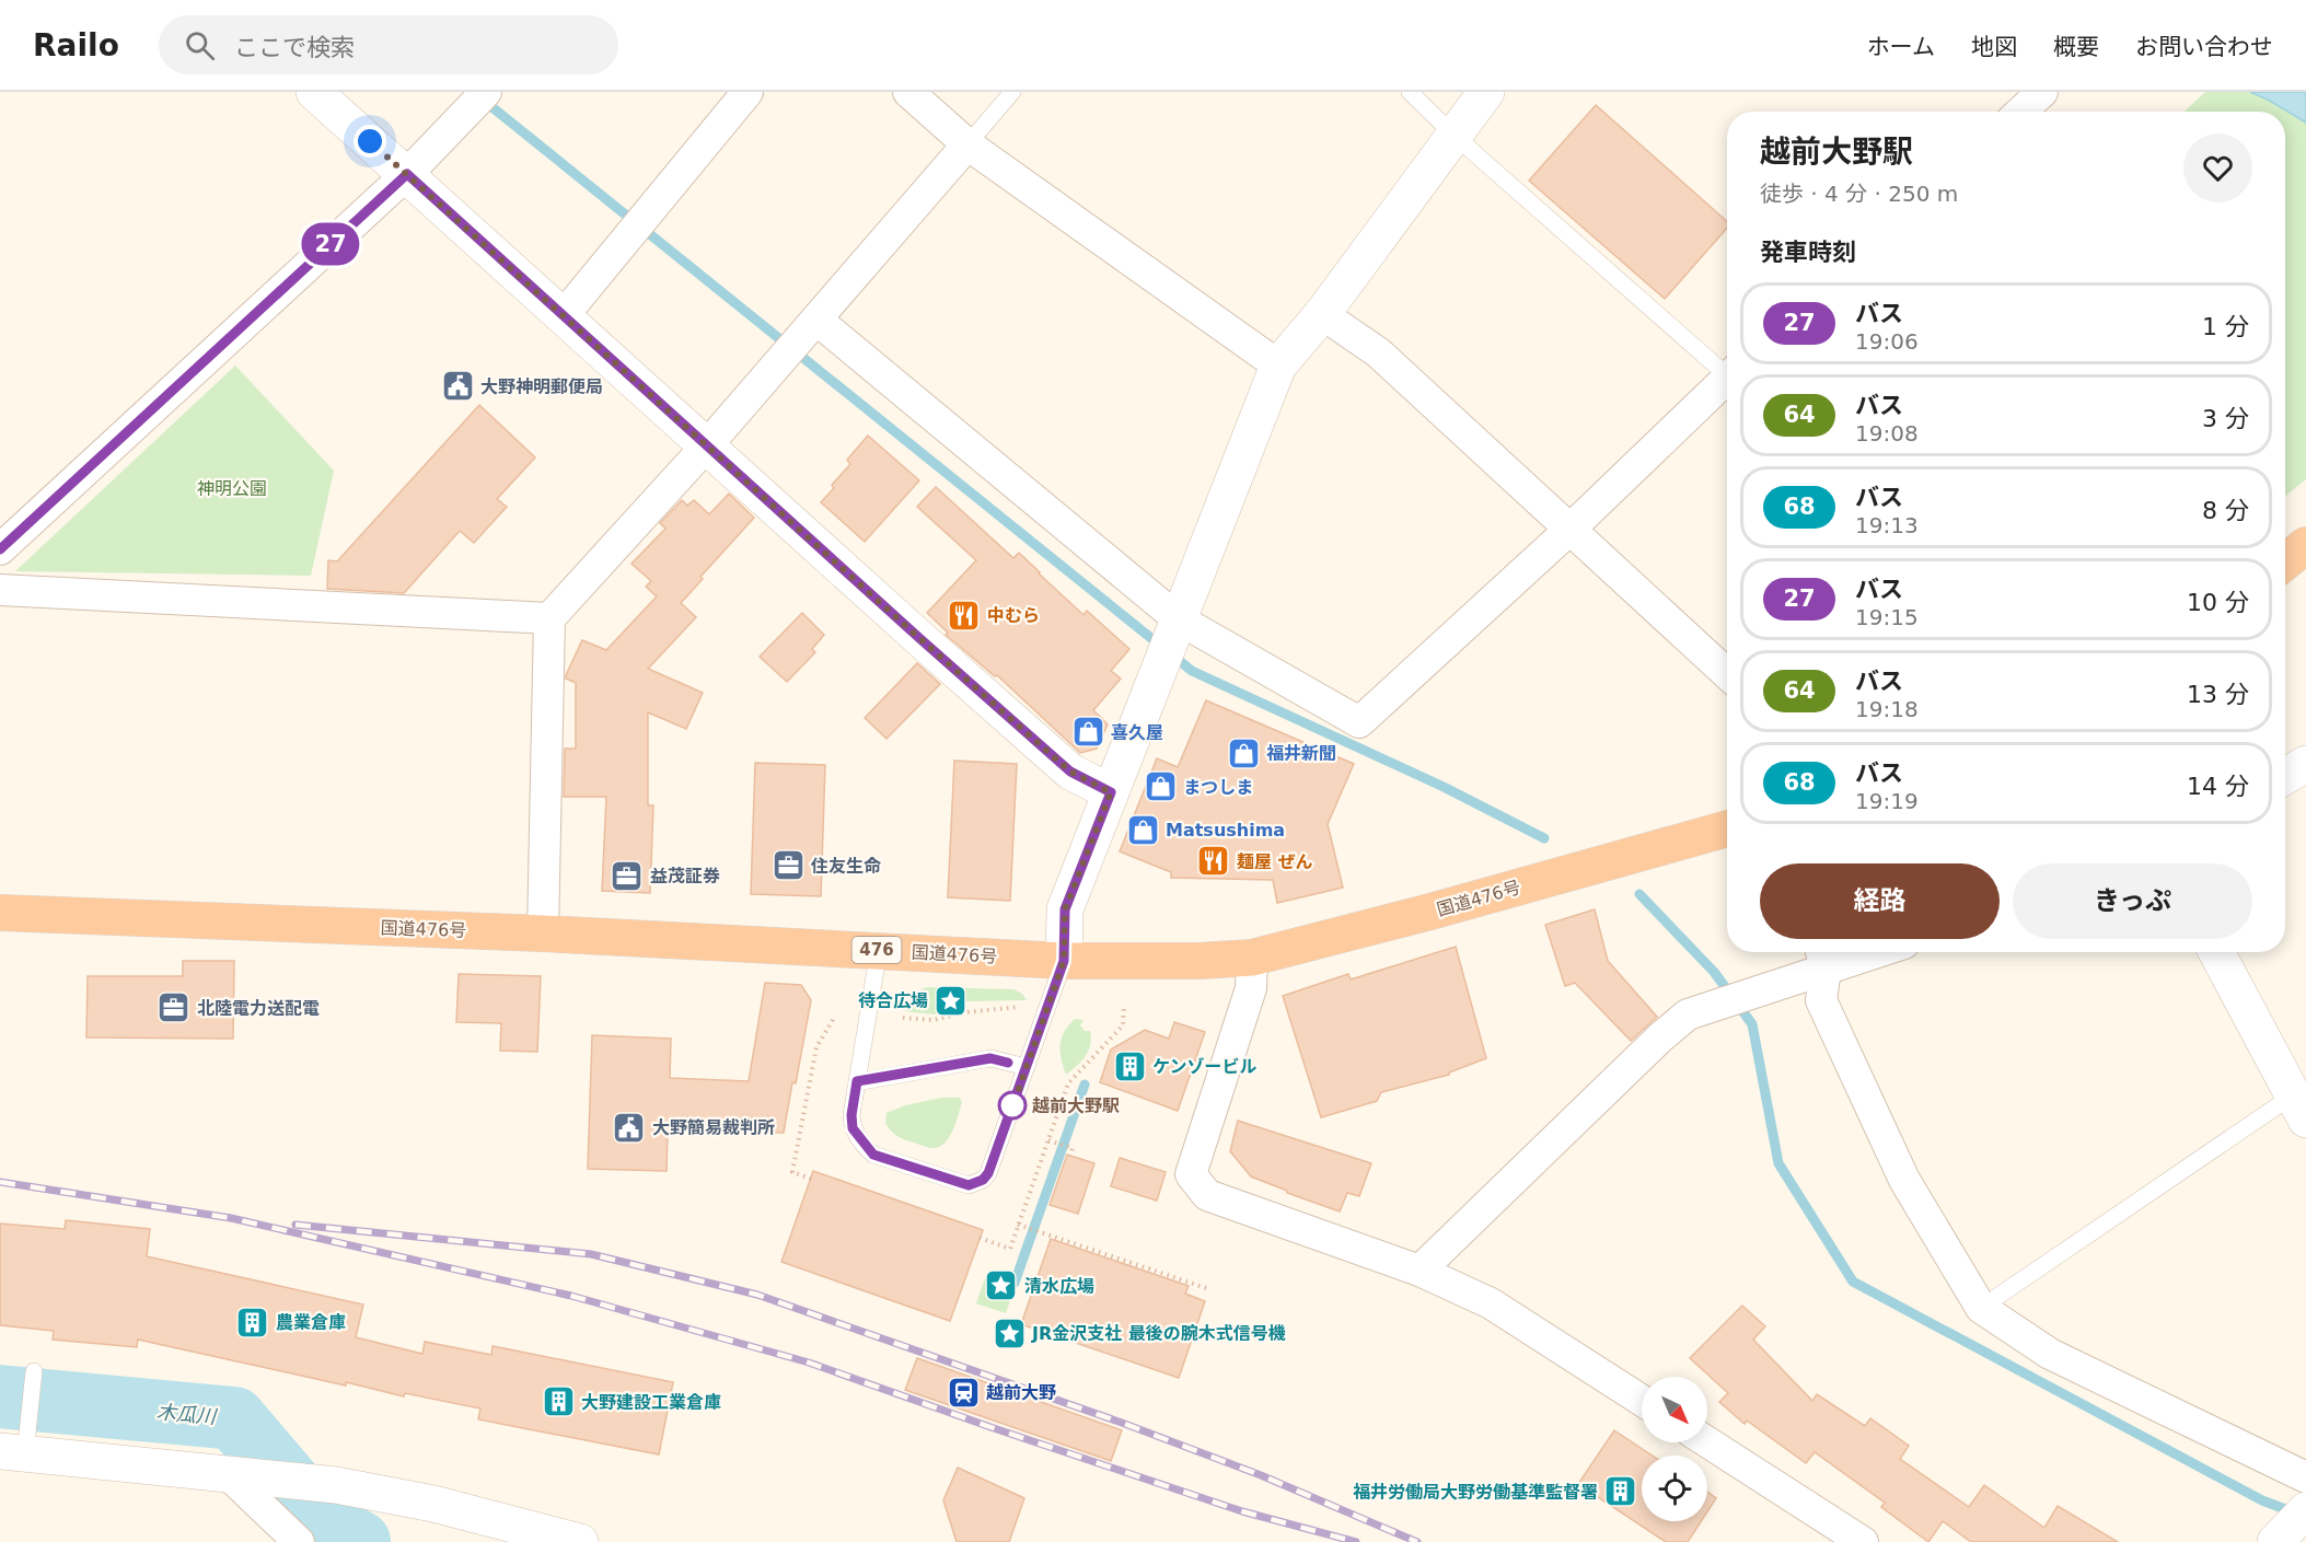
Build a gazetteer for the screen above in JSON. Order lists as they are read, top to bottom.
{
  "streets": {
    "highway": ["国道476号", "476"]
  },
  "water": ["木瓜川"],
  "parks": ["神明公園"],
  "places": {
    "public building": ["大野神明郵便局", "大野簡易裁判所"],
    "restaurant": ["中むら", "麺屋 ぜん"],
    "shop": [
      "喜久屋",
      "福井新聞",
      "まつしま",
      "Matsushima"
    ],
    "office": ["住友生命", "益茂証券", "北陸電力送配電"],
    "place": ["待合広場", "清水広場", "JR金沢支社 最後の腕木式信号機"],
    "building": [
      "ケンゾービル",
      "農業倉庫",
      "大野建設工業倉庫",
      "福井労働局大野労働基準監督署"
    ],
    "other": ["越前大野駅"],
    "station": ["越前大野"]
  },
  "lines": ["bus line 27"],
  "north": "bottom right",
  "page": {
    "header": "Railo",
    "search": "ここで検索",
    "nav": [
      "ホーム",
      "地図",
      "概要",
      "お問い合わせ"
    ],
    "on_map": "27",
    "heading": [
      ["越前大野駅", "徒歩 · 4 分 · 250 m"],
      "発車時刻"
    ],
    "list": [
      {
        "mark": "27",
        "name": "バス",
        "note": "19:06",
        "value": "1 分"
      },
      {
        "mark": "64",
        "name": "バス",
        "note": "19:08",
        "value": "3 分"
      },
      {
        "mark": "68",
        "name": "バス",
        "note": "19:13",
        "value": "8 分"
      },
      {
        "mark": "27",
        "name": "バス",
        "note": "19:15",
        "value": "10 分"
      },
      {
        "mark": "64",
        "name": "バス",
        "note": "19:18",
        "value": "13 分"
      },
      {
        "mark": "68",
        "name": "バス",
        "note": "19:19",
        "value": "14 分"
      }
    ],
    "buttons": ["経路", "きっぷ"]
  }
}
